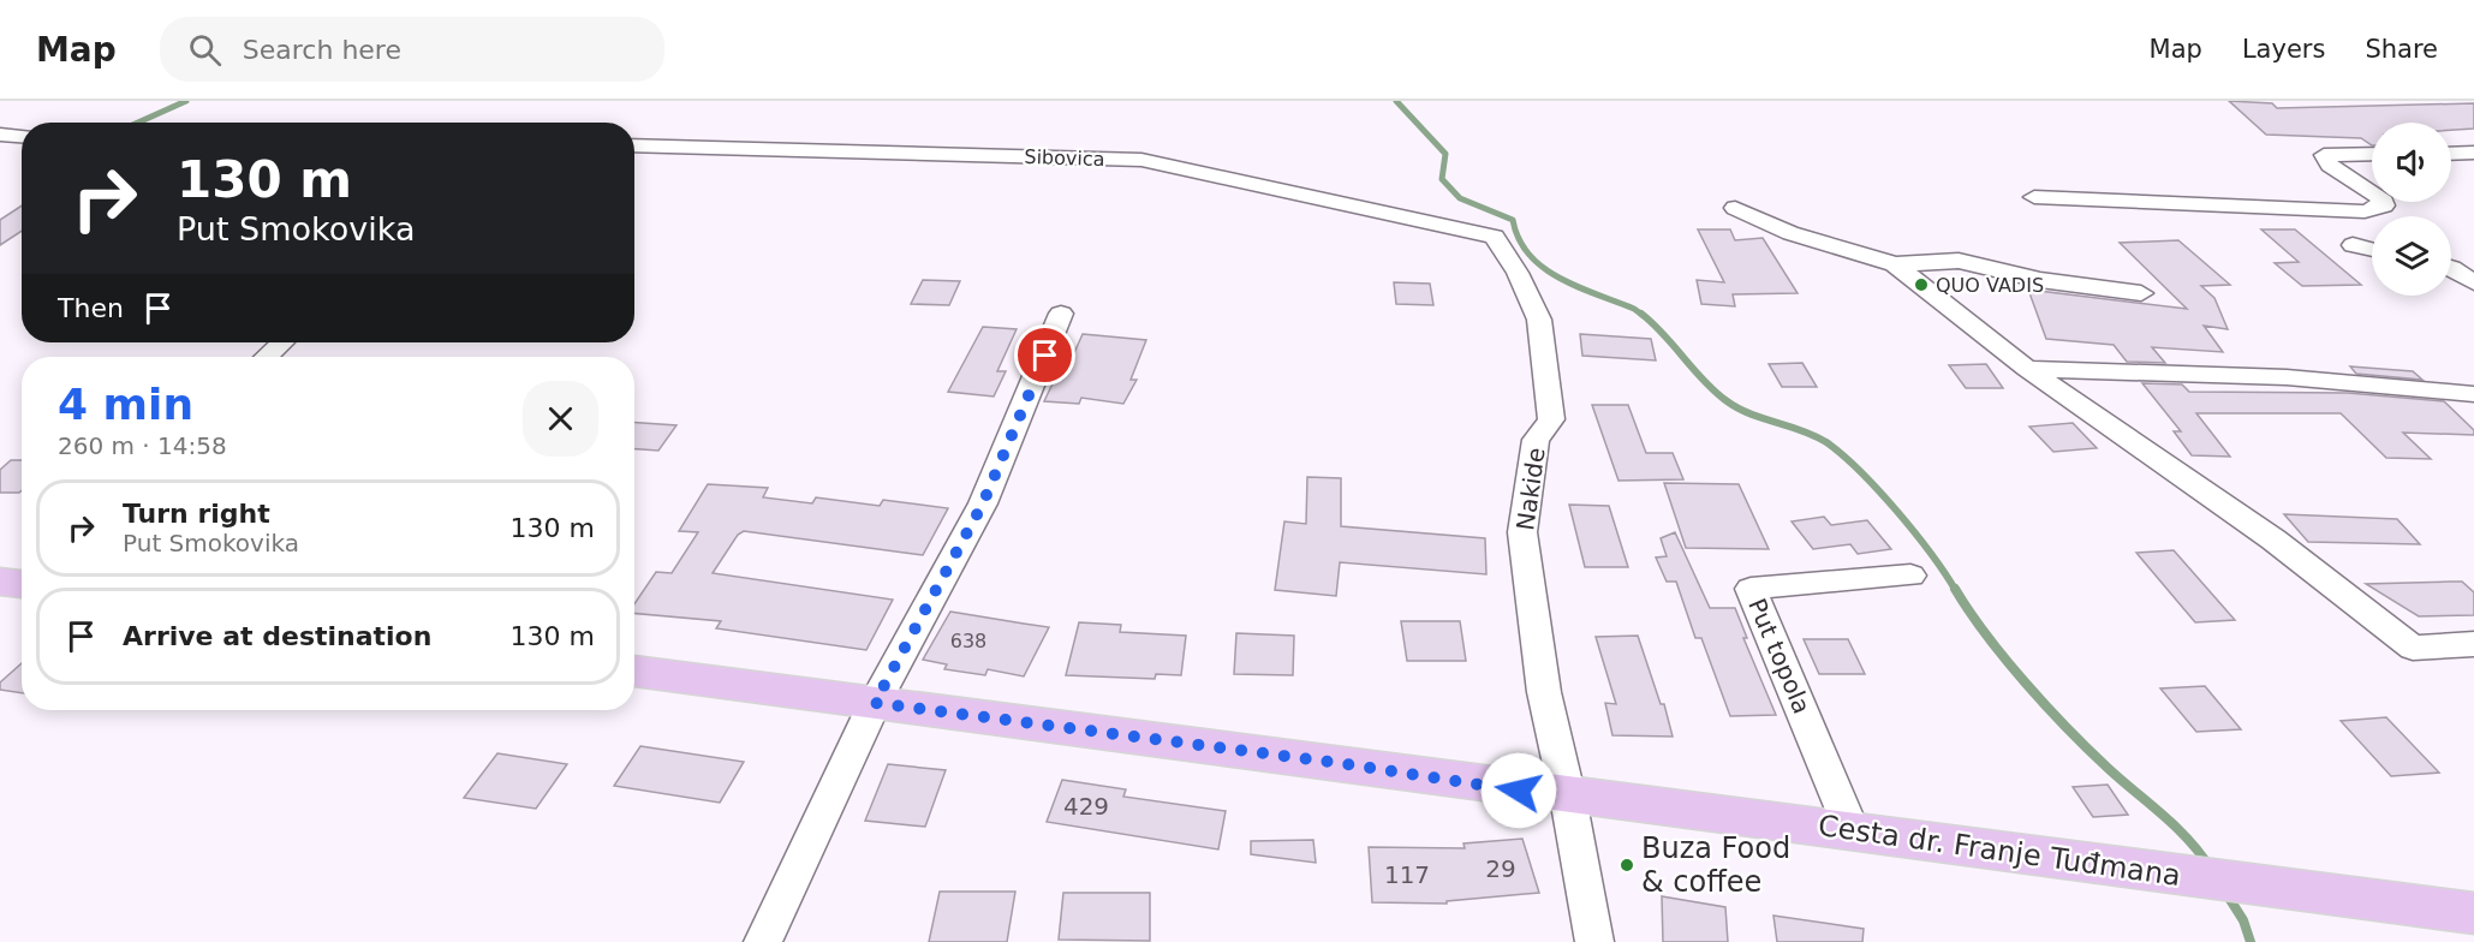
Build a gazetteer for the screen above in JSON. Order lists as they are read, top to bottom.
{
  "streets": {
    "main road": ["Cesta dr. Franje Tuđmana"],
    "street": ["Sibovica", "Nakide", "Put topola"]
  },
  "crossings": [
    ["Sibovica", "Nakide"],
    ["Nakide", "Cesta dr. Franje Tuđmana"],
    ["Put topola", "Cesta dr. Franje Tuđmana"]
  ],
  "places": ["QUO VADIS", "Buza Food & coffee"],
  "house_numbers": [
    "638",
    "429",
    "29",
    "117"
  ],
  "page": {
    "header": "Map",
    "search": "Search here",
    "nav": ["Map", "Layers", "Share"],
    "turn": ["130 m", "Put Smokovika"],
    "then": "Then",
    "heading": ["4 min", "260 m · 14:58"],
    "list": [
      {
        "name": "Turn right",
        "note": "Put Smokovika",
        "value": "130 m"
      },
      {
        "name": "Arrive at destination",
        "value": "130 m"
      }
    ]
  }
}
